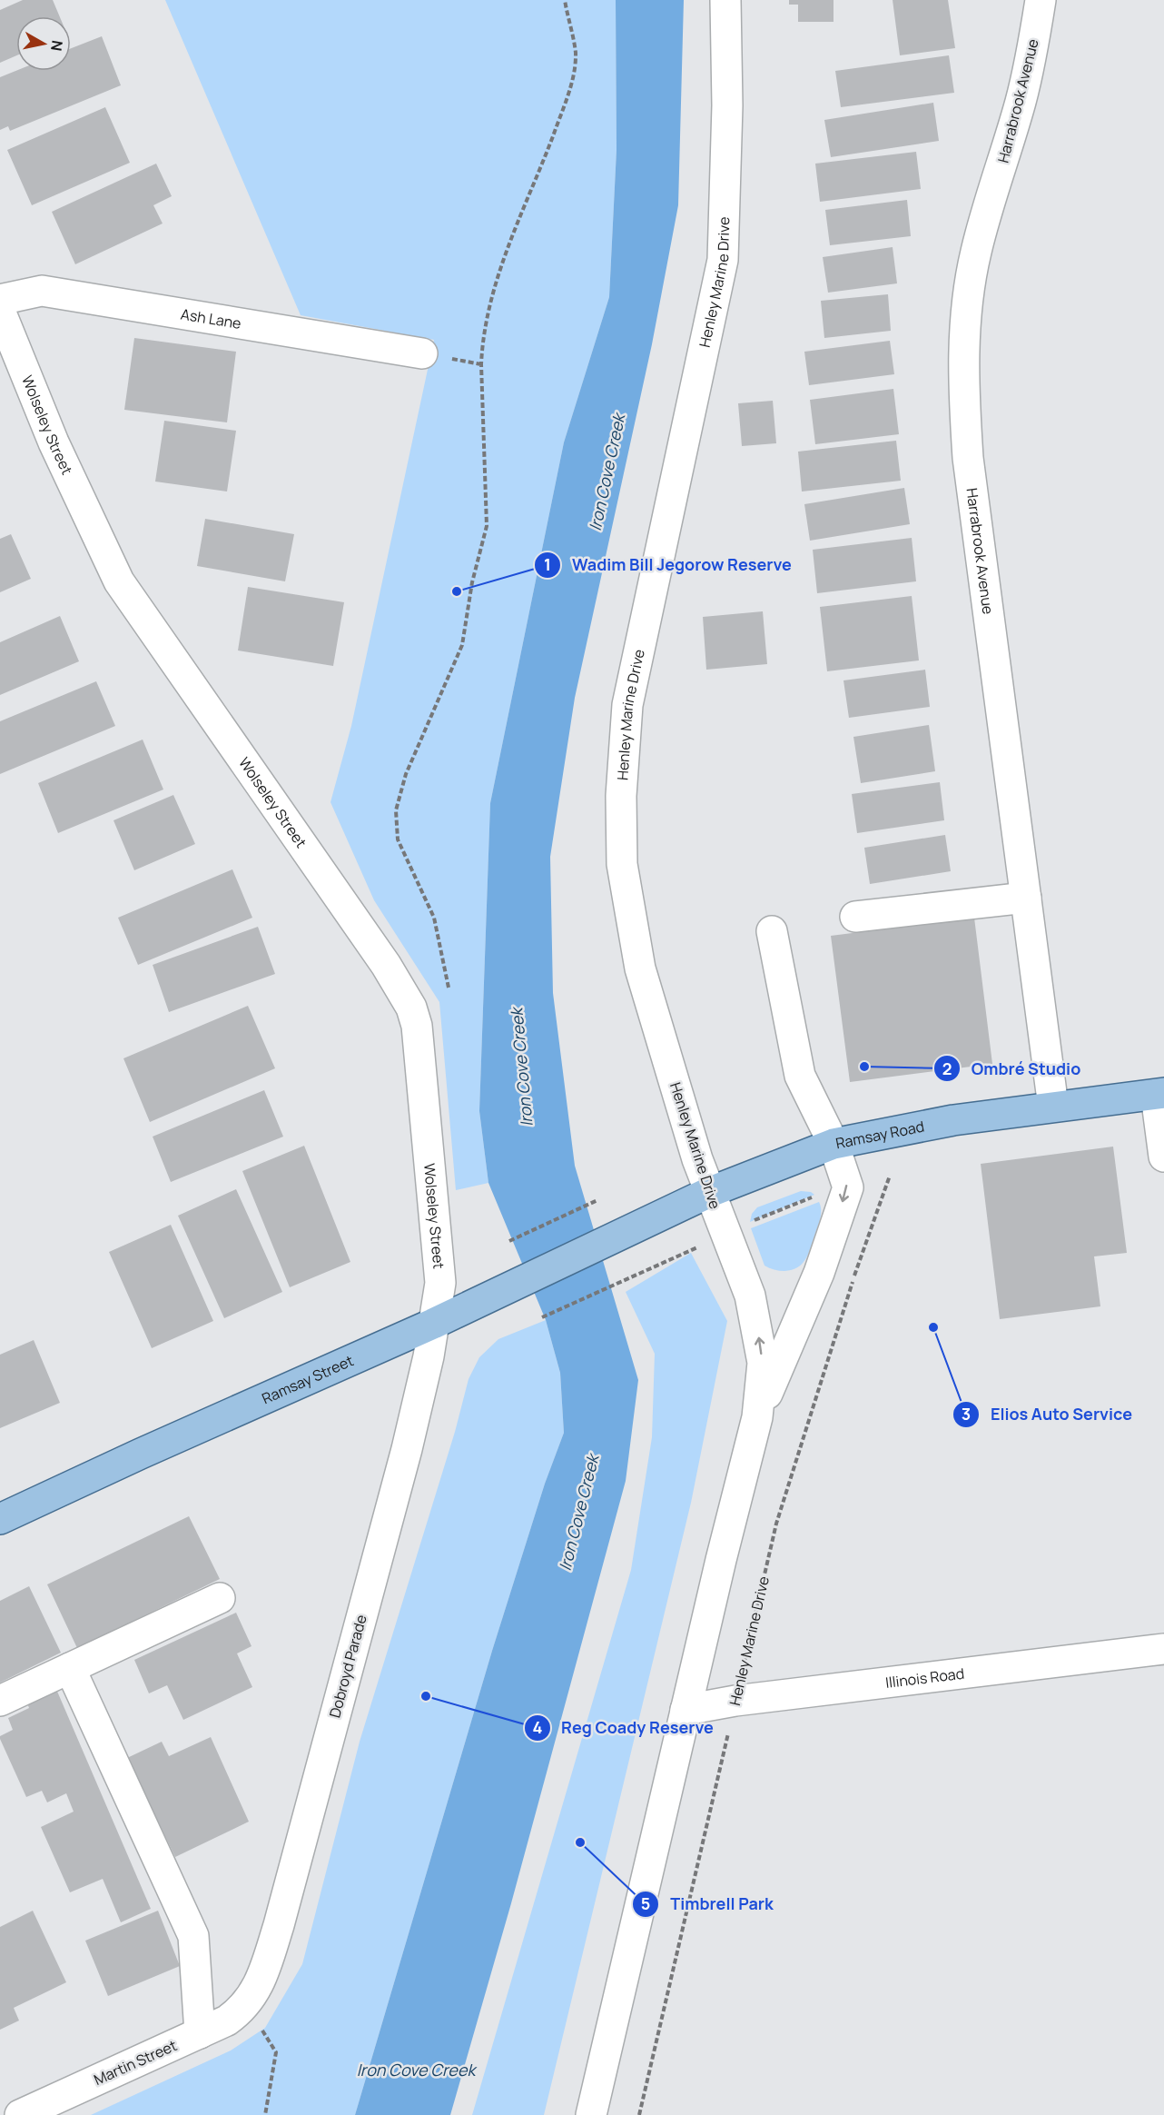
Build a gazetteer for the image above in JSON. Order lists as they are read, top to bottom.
{
  "streets": {
    "main road": ["Ramsay Road", "Ramsay Street"],
    "street": [
      "Harrabrook Avenue",
      "Henley Marine Drive",
      "Ash Lane",
      "Wolseley Street",
      "Dobroyd Parade",
      "Illinois Road",
      "Martin Street"
    ]
  },
  "crossings": [
    ["Harrabrook Avenue", "Ramsay Road"],
    ["Henley Marine Drive", "Ramsay Road"],
    ["Henley Marine Drive", "Illinois Road"],
    ["Wolseley Street", "Ramsay Street"],
    ["Wolseley Street", "Dobroyd Parade"],
    ["Ramsay Road", "Ramsay Street"],
    ["Ramsay Street", "Dobroyd Parade"],
    ["Dobroyd Parade", "Martin Street"]
  ],
  "water": ["Iron Cove Creek"],
  "places": [
    "Wadim Bill Jegorow Reserve",
    "Ombré Studio",
    "Elios Auto Service",
    "Reg Coady Reserve",
    "Timbrell Park"
  ],
  "north": "right"
}
